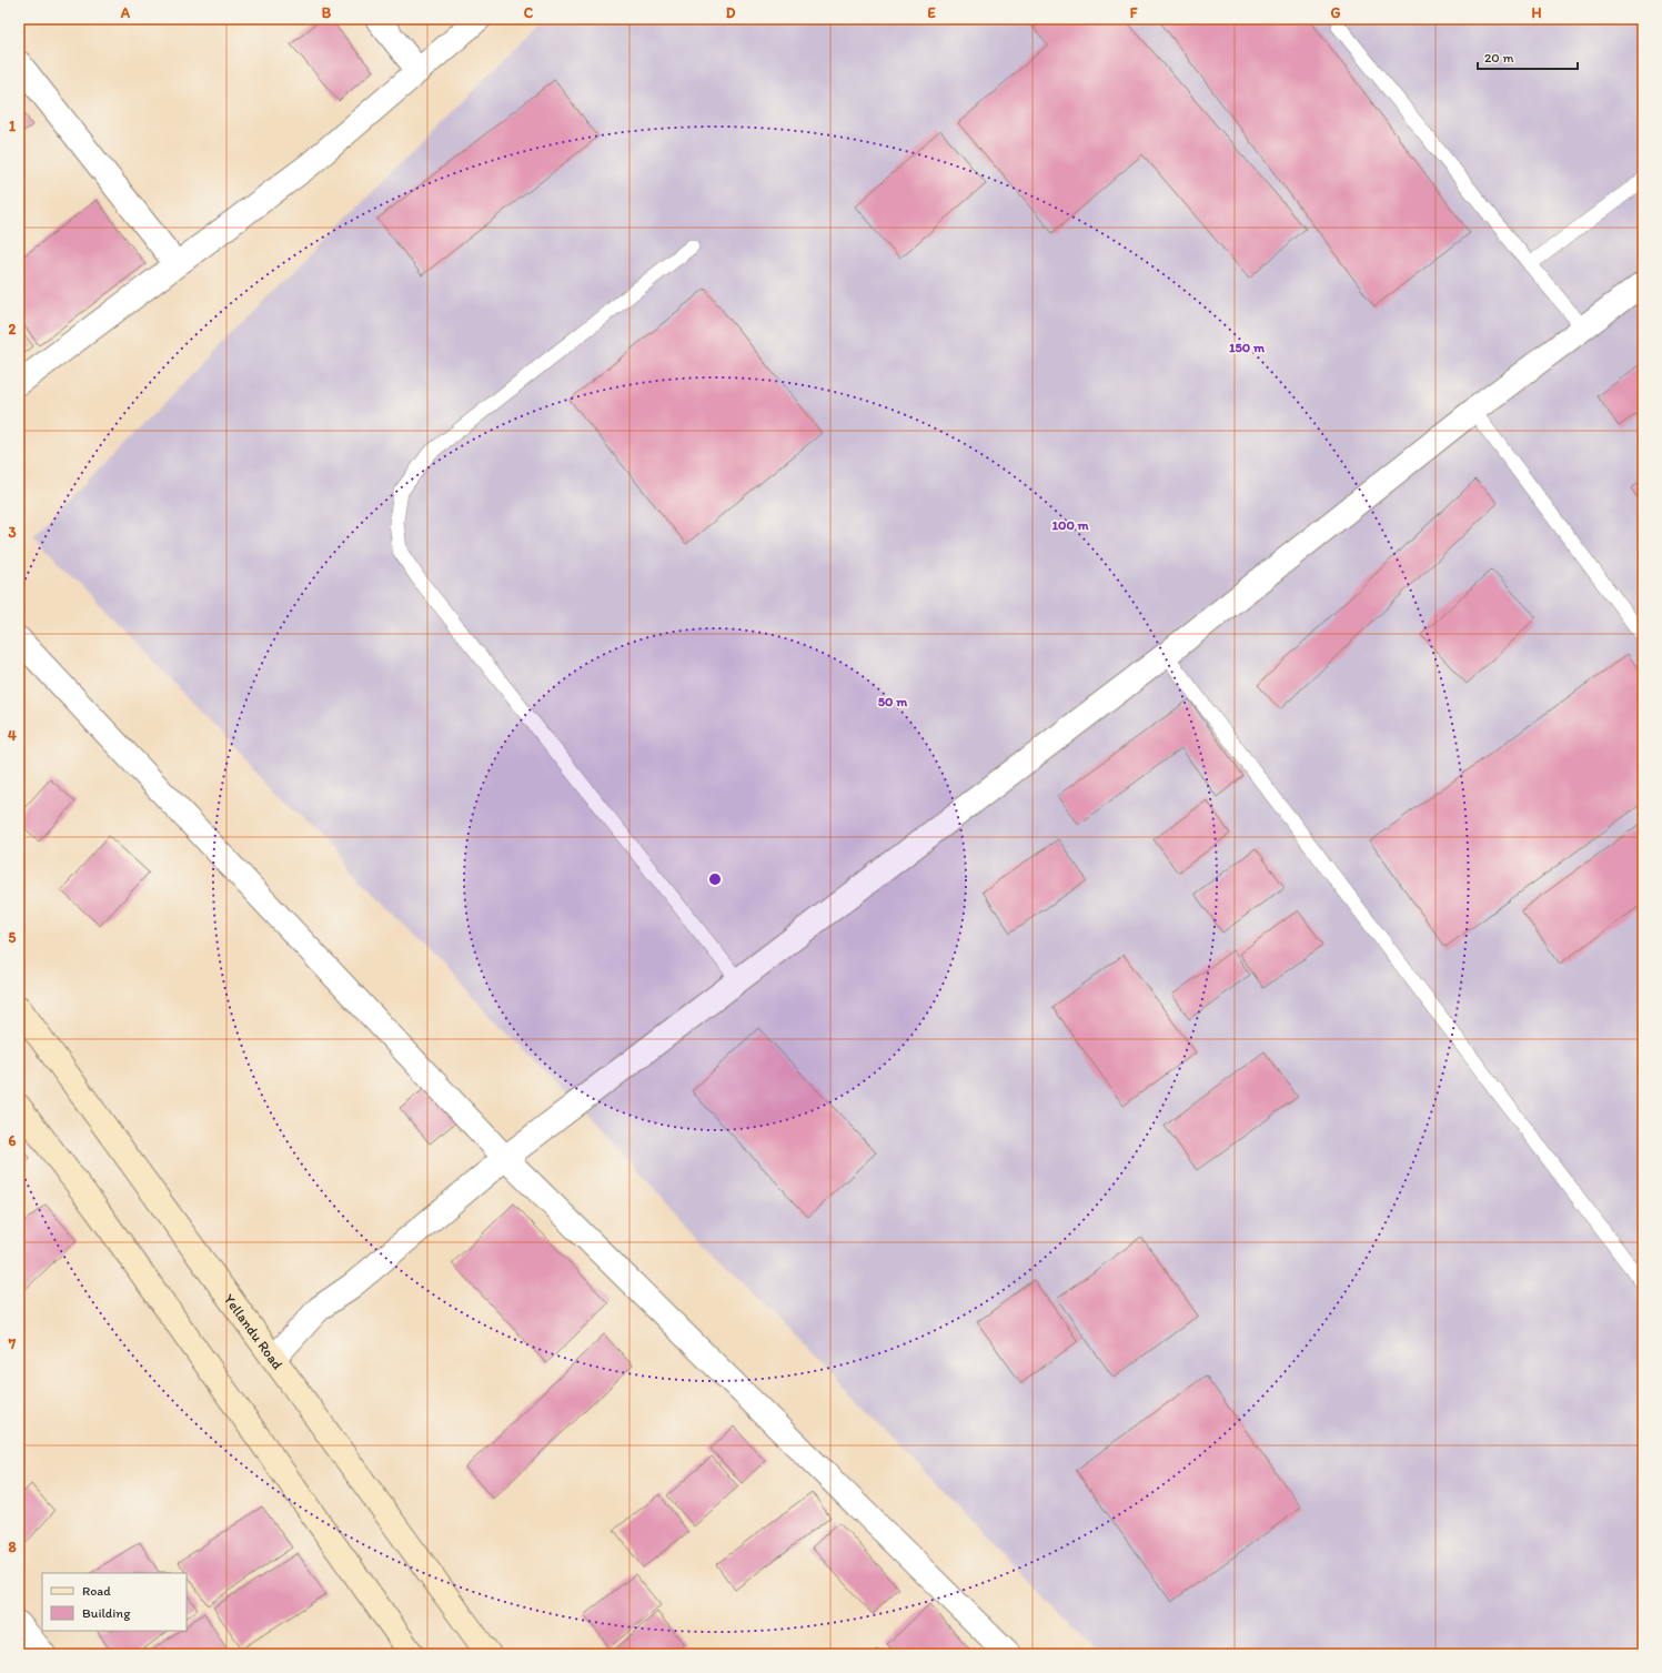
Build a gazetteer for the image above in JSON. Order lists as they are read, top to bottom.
{
  "streets": {
    "main road": ["Yellandu Road"]
  },
  "legend": ["Road", "Building"],
  "scale_bar": "20 m",
  "grid": {
    "columns": [
      "A",
      "B",
      "C",
      "D",
      "E",
      "F",
      "G",
      "H"
    ],
    "rows": [
      "1",
      "2",
      "3",
      "4",
      "5",
      "6",
      "7",
      "8"
    ]
  },
  "rings": ["150 m", "100 m", "50 m"]
}
